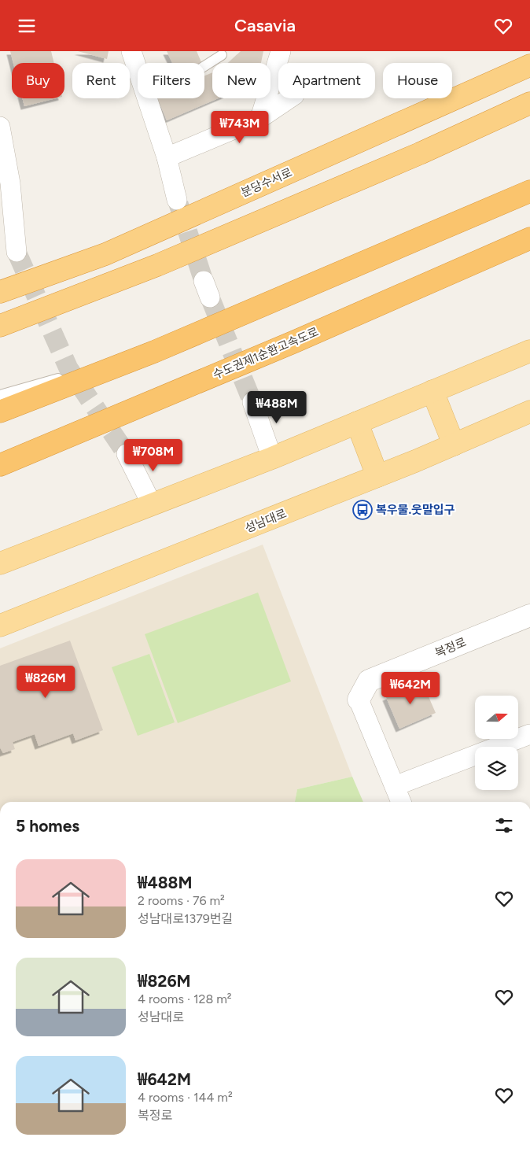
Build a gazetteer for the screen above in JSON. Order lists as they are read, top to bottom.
{
  "streets": {
    "highway": ["분당수서로", "수도권제1순환고속도로"],
    "main road": ["성남대로"],
    "street": ["복정로"]
  },
  "places": {
    "bus stop": ["복우물.웃말입구"]
  },
  "north": "right",
  "page": {
    "header": "Casavia",
    "chip": [
      "Buy",
      "Rent",
      "Filters",
      "New",
      "Apartment",
      "House"
    ],
    "price": [
      "₩743M",
      "₩488M",
      "₩708M",
      "₩826M",
      "₩642M"
    ],
    "heading": "5 homes",
    "list": [
      {
        "name": "₩488M",
        "note": "2 rooms · 76 m² · 성남대로1379번길"
      },
      {
        "name": "₩826M",
        "note": "4 rooms · 128 m² · 성남대로"
      },
      {
        "name": "₩642M",
        "note": "4 rooms · 144 m² · 복정로"
      }
    ]
  }
}
